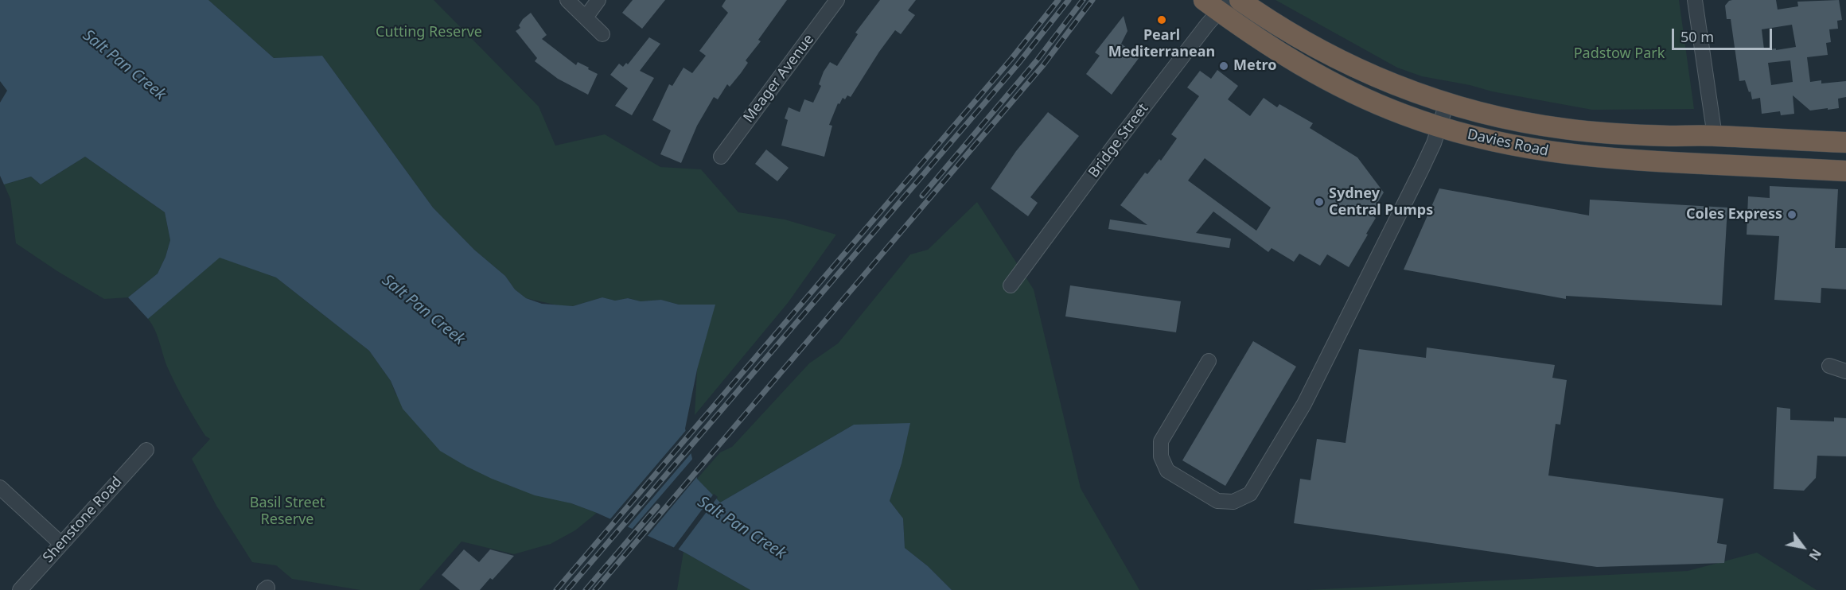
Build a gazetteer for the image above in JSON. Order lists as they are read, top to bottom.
{
  "streets": {
    "highway": ["Davies Road"],
    "street": ["Meager Avenue", "Bridge Street", "Shenstone Road"]
  },
  "crossings": [
    ["Bridge Street", "Davies Road"]
  ],
  "water": ["Salt Pan Creek"],
  "parks": ["Cutting Reserve", "Padstow Park", "Basil Street Reserve"],
  "places": [
    "Pearl Mediterranean",
    "Metro",
    "Sydney Central Pumps",
    "Coles Express"
  ],
  "scale_bar": "50 m",
  "north": "bottom right"
}
